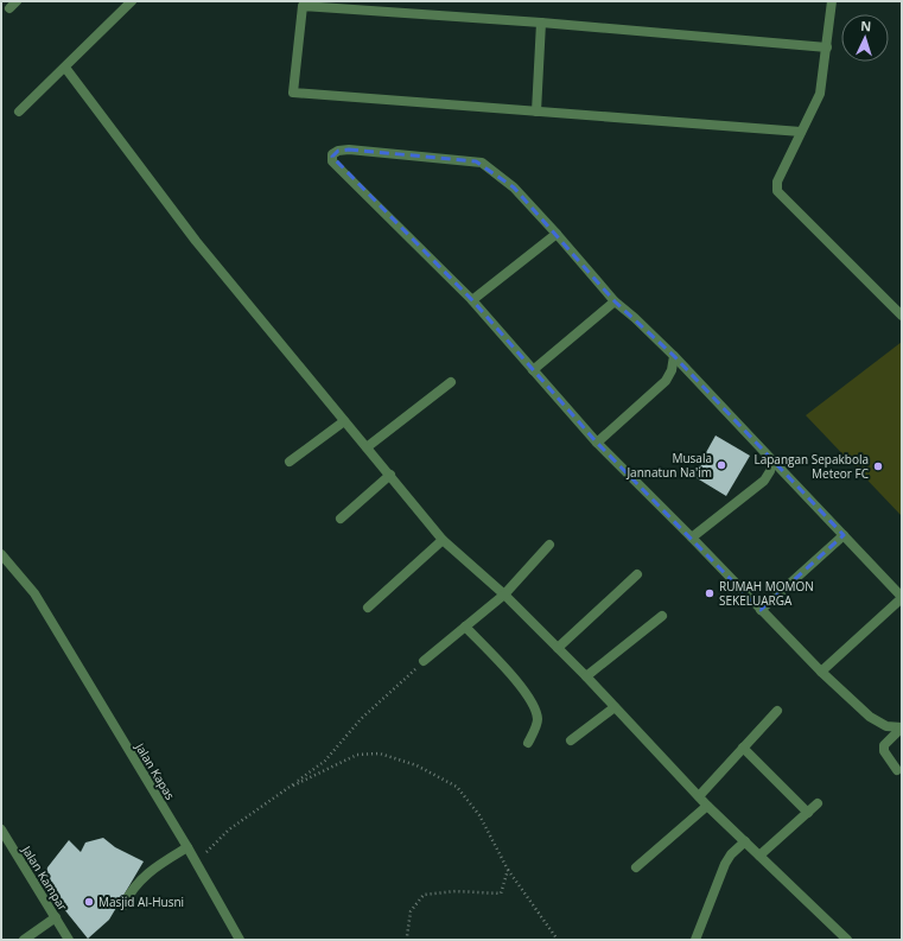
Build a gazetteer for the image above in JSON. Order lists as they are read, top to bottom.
{
  "streets": {
    "street": ["Jalan Kapas", "Jalan Kampar"]
  },
  "places": [
    "Musala Jannatun Na'im",
    "Lapangan Sepakbola Meteor FC",
    "RUMAH MOMON SEKELUARGA",
    "Masjid Al-Husni"
  ],
  "north": "top"
}
